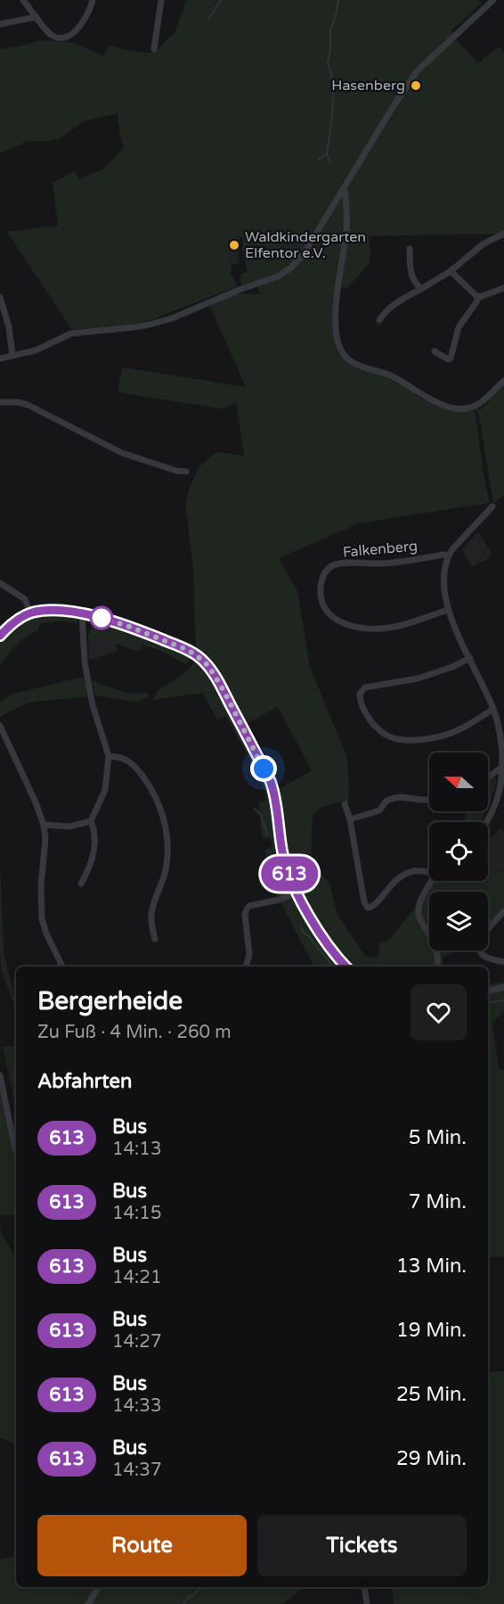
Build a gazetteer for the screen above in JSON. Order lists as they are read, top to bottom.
{
  "streets": {
    "street": ["Falkenberg"]
  },
  "places": ["Hasenberg", "Waldkindergarten Elfentor e.V."],
  "lines": ["bus line 613"],
  "north": "left",
  "page": {
    "on_map": "613",
    "heading": [
      ["Bergerheide", "Zu Fuß · 4 Min. · 260 m"],
      "Abfahrten"
    ],
    "list": [
      {
        "mark": "613",
        "name": "Bus",
        "note": "14:13",
        "value": "5 Min."
      },
      {
        "mark": "613",
        "name": "Bus",
        "note": "14:15",
        "value": "7 Min."
      },
      {
        "mark": "613",
        "name": "Bus",
        "note": "14:21",
        "value": "13 Min."
      },
      {
        "mark": "613",
        "name": "Bus",
        "note": "14:27",
        "value": "19 Min."
      },
      {
        "mark": "613",
        "name": "Bus",
        "note": "14:33",
        "value": "25 Min."
      },
      {
        "mark": "613",
        "name": "Bus",
        "note": "14:37",
        "value": "29 Min."
      }
    ],
    "buttons": ["Route", "Tickets"]
  }
}
